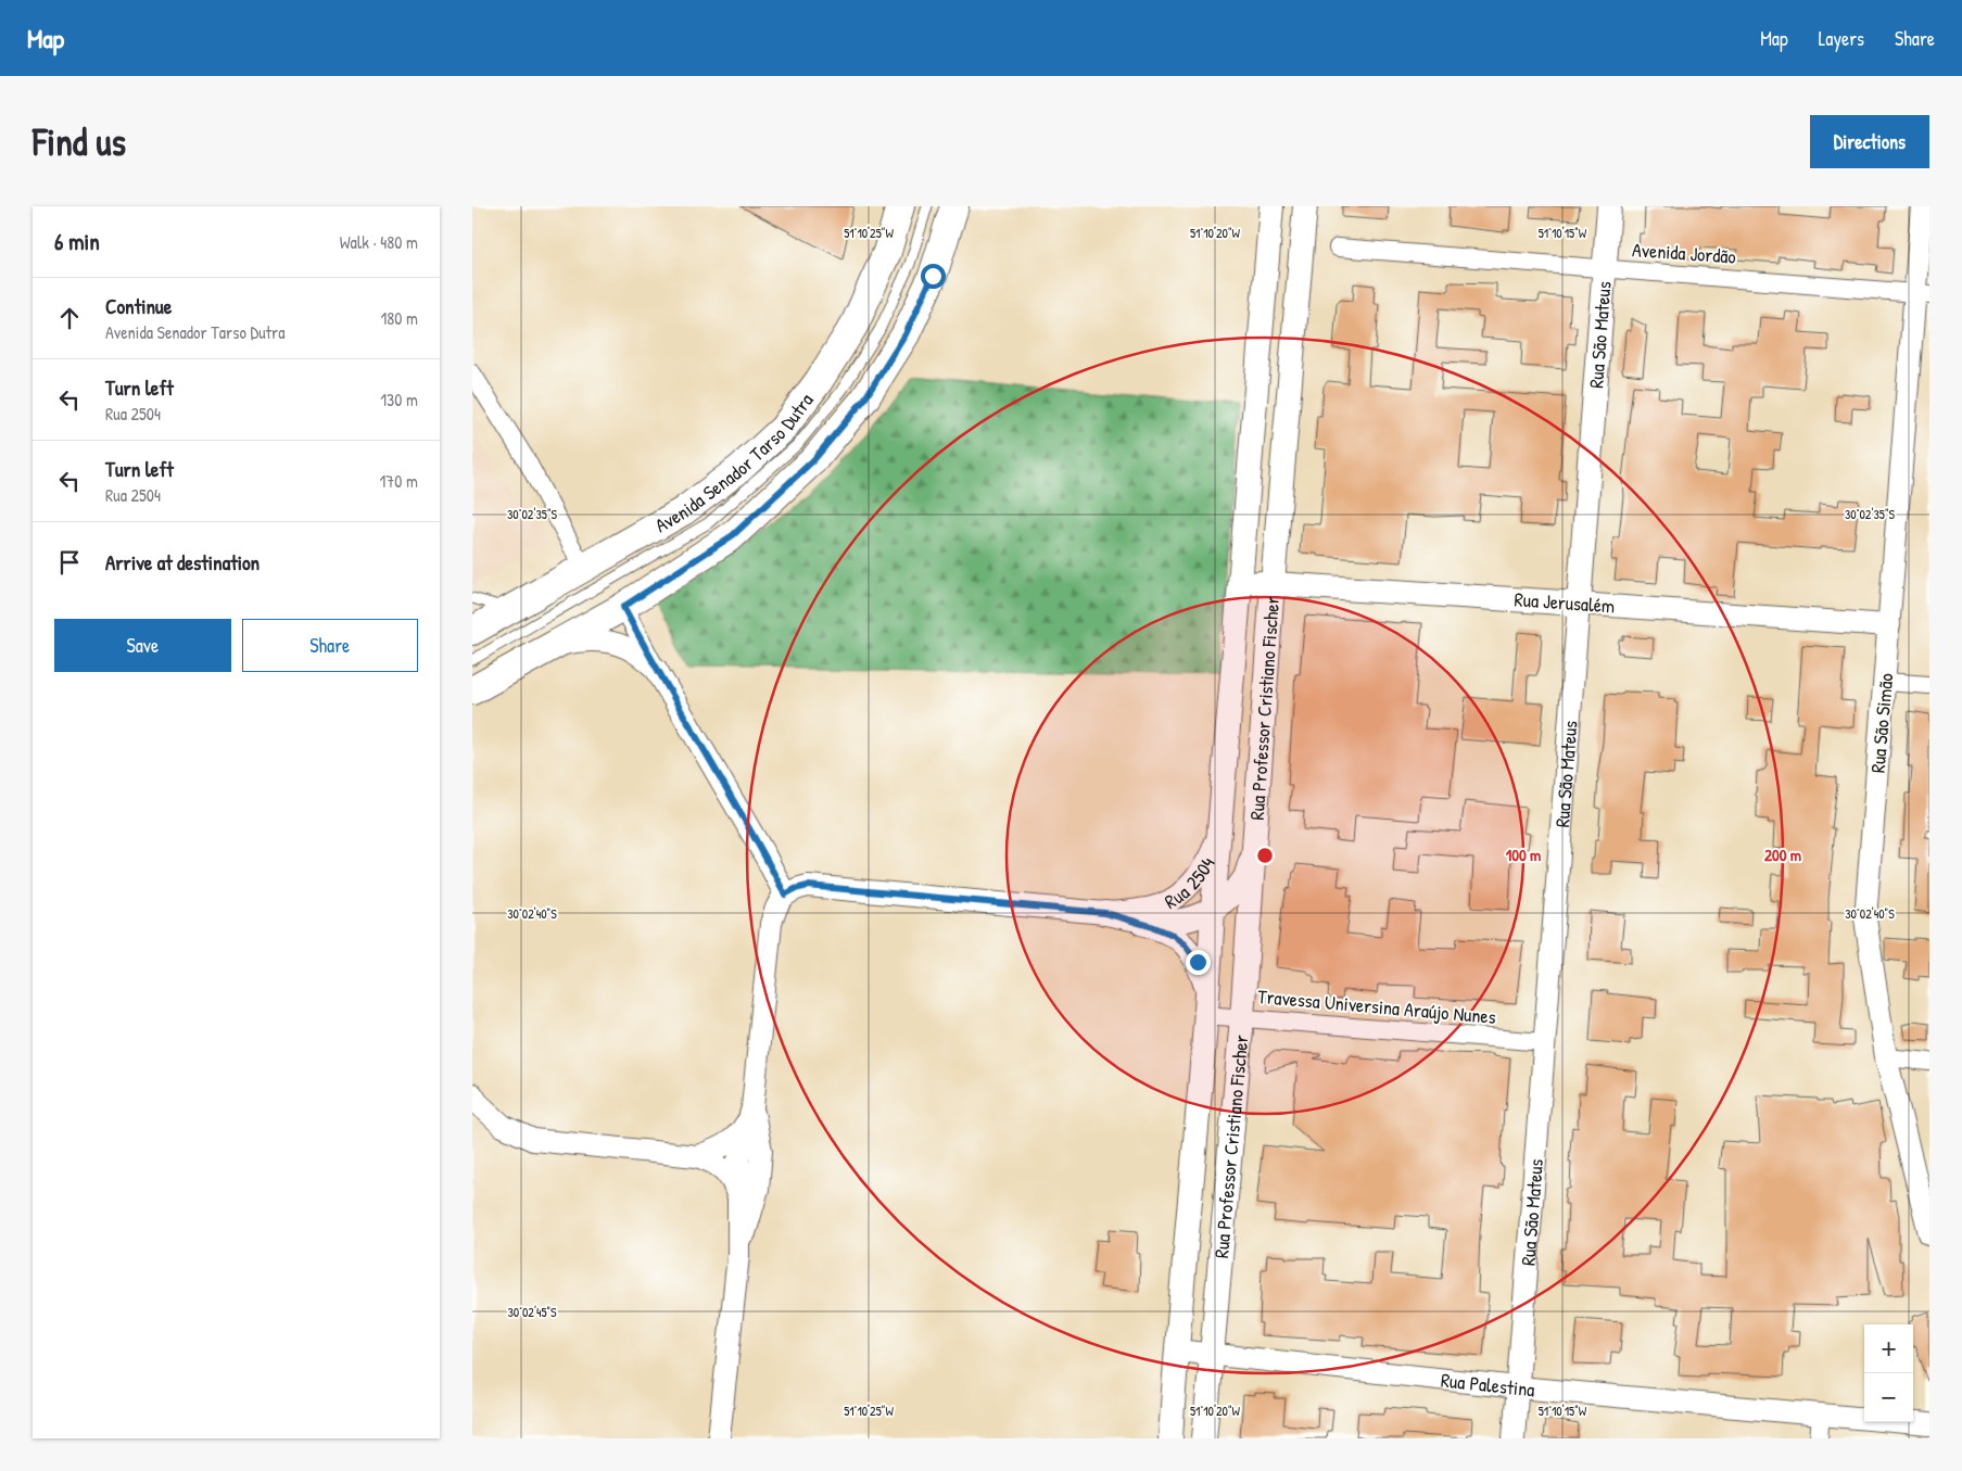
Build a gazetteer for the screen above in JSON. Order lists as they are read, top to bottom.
{
  "streets": {
    "main road": [
      "Rua São Mateus",
      "Avenida Senador Tarso Dutra",
      "Rua Jerusalém",
      "Rua Professor Cristiano Fischer"
    ],
    "street": [
      "Avenida Jordão",
      "Rua São Simão",
      "Rua 2504",
      "Travessa Universina Araújo Nunes",
      "Rua Palestina"
    ]
  },
  "crossings": [
    ["Avenida Jordão", "Rua São Mateus"],
    ["Avenida Jordão", "Rua São Simão"],
    ["Rua São Mateus", "Rua Jerusalém"],
    ["Rua São Mateus", "Travessa Universina Araújo Nunes"],
    ["Rua São Mateus", "Rua Palestina"],
    ["Rua Jerusalém", "Rua Professor Cristiano Fischer"],
    ["Rua Jerusalém", "Rua São Simão"],
    ["Rua Professor Cristiano Fischer", "Rua 2504"],
    ["Rua Professor Cristiano Fischer", "Travessa Universina Araújo Nunes"],
    ["Rua Professor Cristiano Fischer", "Rua Palestina"]
  ],
  "page": {
    "header": "Map",
    "nav": ["Map", "Layers", "Share"],
    "buttons": [
      "Directions",
      ["Save", "Share"]
    ],
    "title": "Find us",
    "heading": ["6 min", "Walk · 480 m"],
    "list": [
      ["Continue", "Avenida Senador Tarso Dutra", "180 m"],
      ["Turn left", "Rua 2504", "130 m"],
      ["Turn left", "Rua 2504", "170 m"],
      "Arrive at destination"
    ],
    "map_buttons": ["+", "−"]
  },
  "coordinates": [
    "51°10'25\"W",
    "51°10'20\"W",
    "51°10'15\"W",
    "30°02'35\"S",
    "30°02'40\"S",
    "30°02'45\"S"
  ],
  "rings": ["100 m", "200 m"]
}
